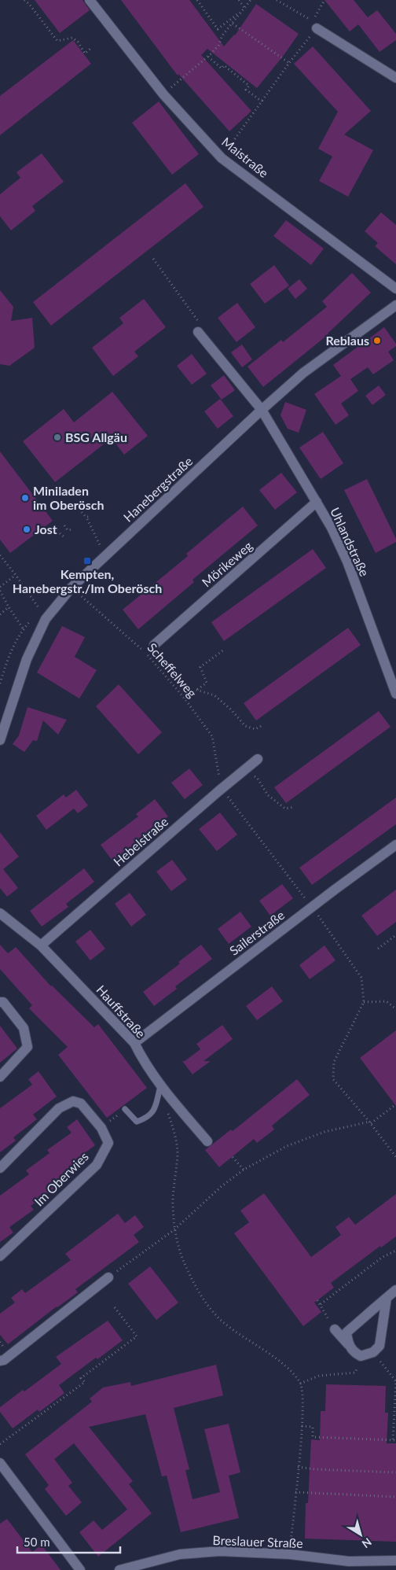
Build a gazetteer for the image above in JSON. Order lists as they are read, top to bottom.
{
  "streets": {
    "street": [
      "Maistraße",
      "Hanebergstraße",
      "Uhlandstraße",
      "Mörikeweg",
      "Hebelstraße",
      "Sailerstraße",
      "Hauffstraße",
      "Im Oberwies",
      "Breslauer Straße"
    ],
    "path": ["Scheffelweg"]
  },
  "crossings": [
    ["Hanebergstraße", "Uhlandstraße"],
    ["Hanebergstraße", "Scheffelweg"],
    ["Uhlandstraße", "Mörikeweg"],
    ["Scheffelweg", "Hebelstraße"],
    ["Hebelstraße", "Hauffstraße"],
    ["Sailerstraße", "Hauffstraße"]
  ],
  "places": {
    "other": [
      "Reblaus",
      "BSG Allgäu",
      "Miniladen im Oberösch",
      "Jost"
    ],
    "transit": ["Kempten, Hanebergstr./Im Oberösch"]
  },
  "scale_bar": "50 m",
  "north": "bottom right"
}
